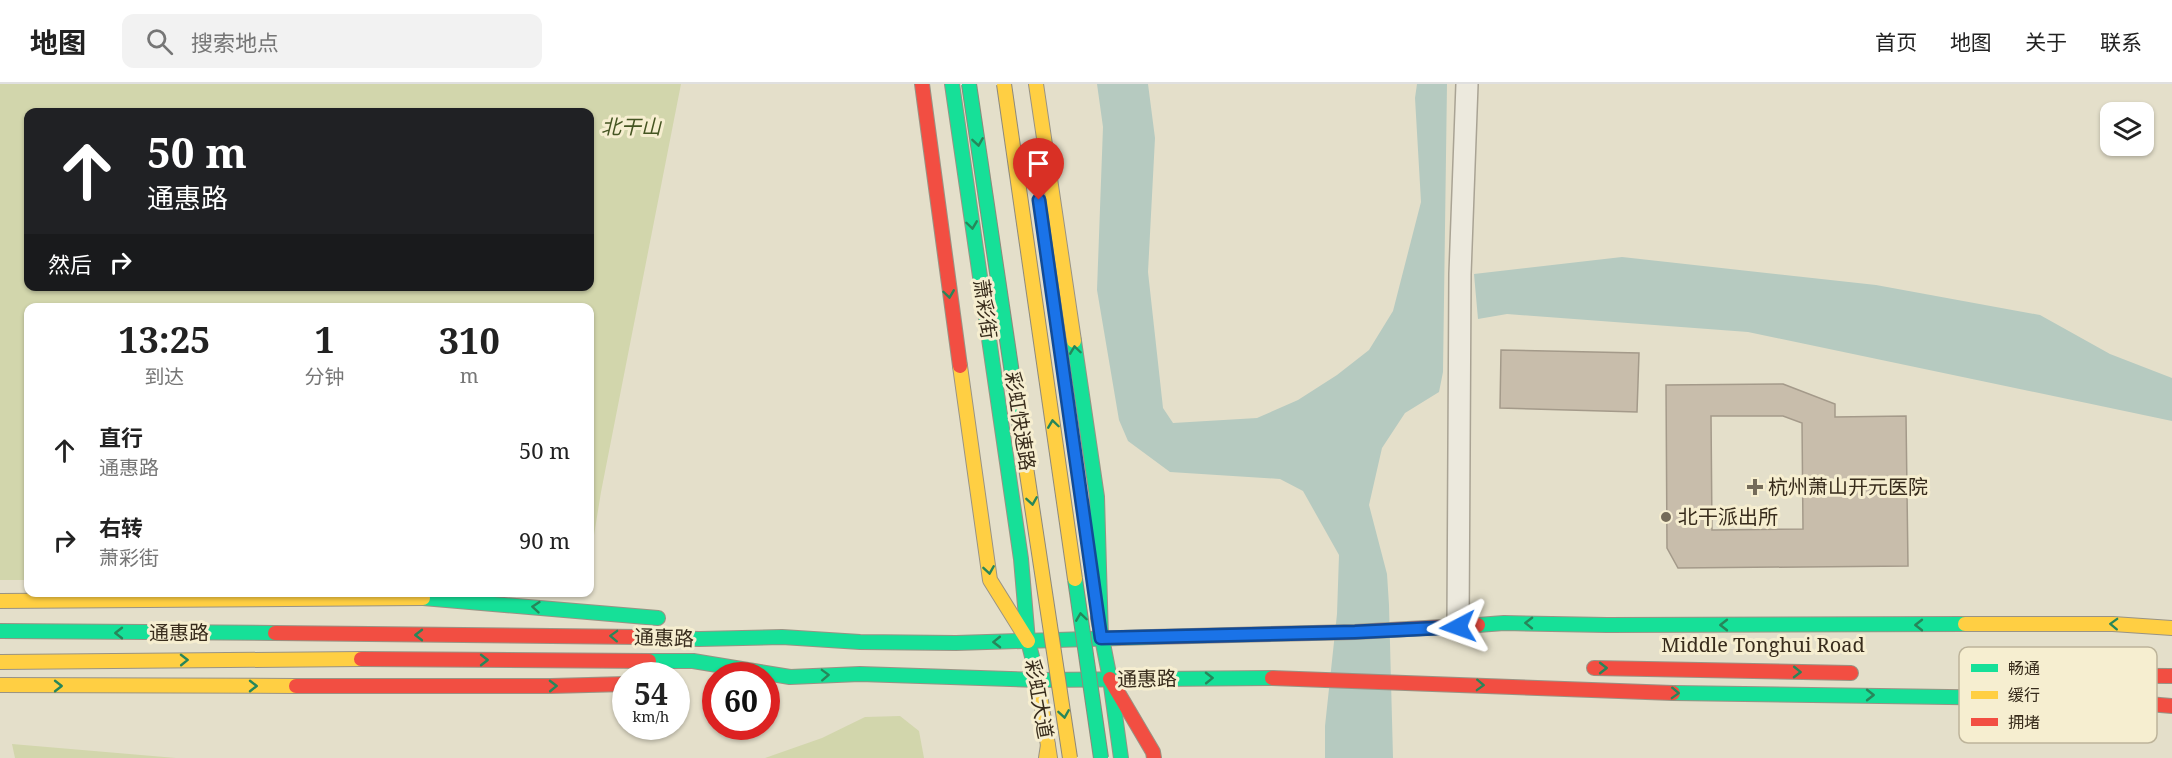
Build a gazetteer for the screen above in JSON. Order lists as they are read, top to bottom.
{
  "streets": {
    "main road": [
      "萧彩街",
      "彩虹快速路",
      "通惠路",
      "Middle Tonghui Road",
      "彩虹大道"
    ]
  },
  "crossings": [
    ["萧彩街", "通惠路"],
    ["萧彩街", "彩虹大道"],
    ["通惠路", "Middle Tonghui Road"],
    ["通惠路", "彩虹大道"]
  ],
  "parks": ["北干山"],
  "places": {
    "health": ["杭州萧山开元医院"],
    "other": ["北干派出所"]
  },
  "legend": ["畅通", "缓行", "拥堵"],
  "page": {
    "header": "地图",
    "search": "搜索地点",
    "nav": [
      "首页",
      "地图",
      "关于",
      "联系"
    ],
    "turn": ["50 m", "通惠路"],
    "then": "然后",
    "eta": [
      "13:25",
      "到达",
      "1",
      "分钟",
      "310",
      "m"
    ],
    "list": [
      {
        "name": "直行",
        "note": "通惠路",
        "value": "50 m"
      },
      {
        "name": "右转",
        "note": "萧彩街",
        "value": "90 m"
      }
    ],
    "speed": "54 km/h",
    "limit": "60"
  }
}
